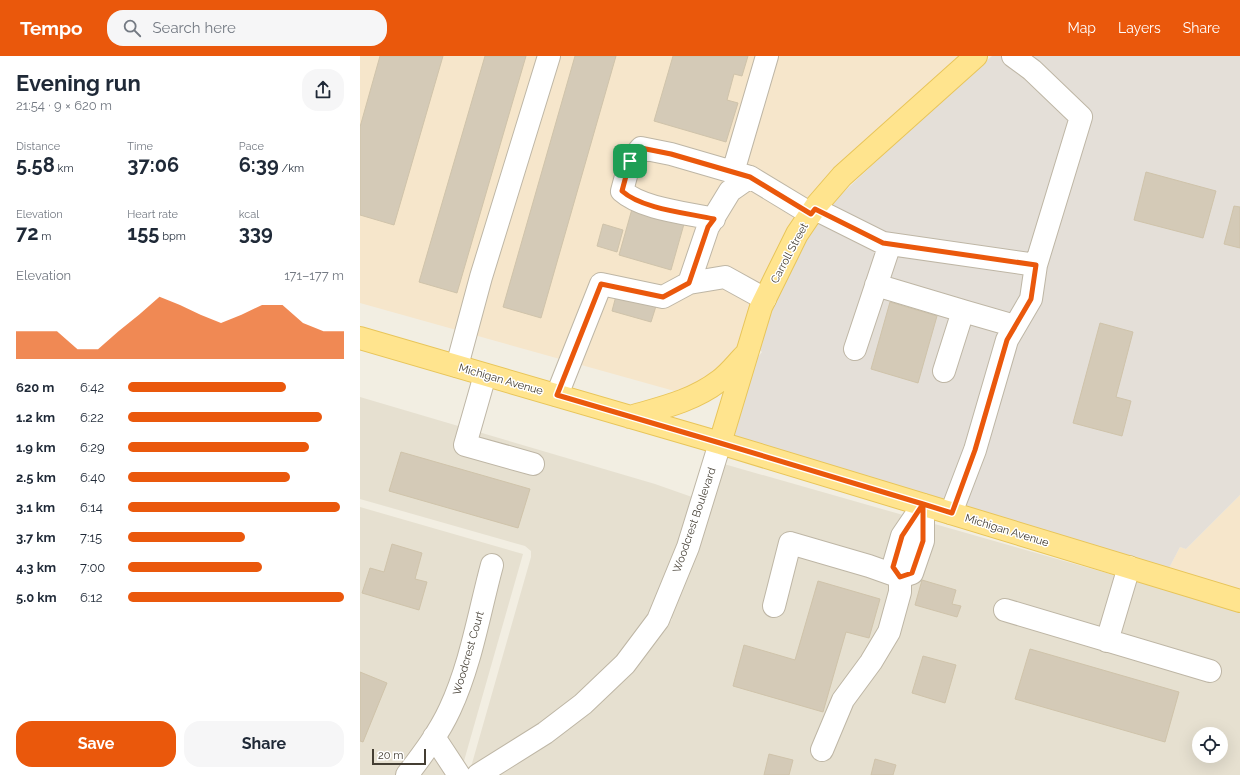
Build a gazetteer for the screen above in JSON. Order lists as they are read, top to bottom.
{
  "streets": {
    "main road": ["Carroll Street", "Michigan Avenue"],
    "street": ["Woodcrest Boulevard", "Woodcrest Court"]
  },
  "crossings": [
    ["Carroll Street", "Michigan Avenue"],
    ["Carroll Street", "Woodcrest Boulevard"],
    ["Michigan Avenue", "Woodcrest Boulevard"]
  ],
  "scale_bar": "20 m",
  "page": {
    "header": "Tempo",
    "search": "Search here",
    "nav": ["Map", "Layers", "Share"],
    "heading": ["Evening run", "21:54 · 9 × 620 m"],
    "stats": [
      ["Distance", "5.58 km"],
      ["Time", "37:06"],
      ["Pace", "6:39 /km"],
      ["Elevation", "72 m"],
      ["Heart rate", "155 bpm"],
      ["kcal", "339"]
    ],
    "chart": ["Elevation", "171–177 m"],
    "list": [
      {
        "name": "620 m",
        "note": "6:42"
      },
      {
        "name": "1.2 km",
        "note": "6:22"
      },
      {
        "name": "1.9 km",
        "note": "6:29"
      },
      {
        "name": "2.5 km",
        "note": "6:40"
      },
      {
        "name": "3.1 km",
        "note": "6:14"
      },
      {
        "name": "3.7 km",
        "note": "7:15"
      },
      {
        "name": "4.3 km",
        "note": "7:00"
      },
      {
        "name": "5.0 km",
        "note": "6:12"
      }
    ],
    "buttons": ["Save", "Share"],
    "scale": "20 m"
  }
}
